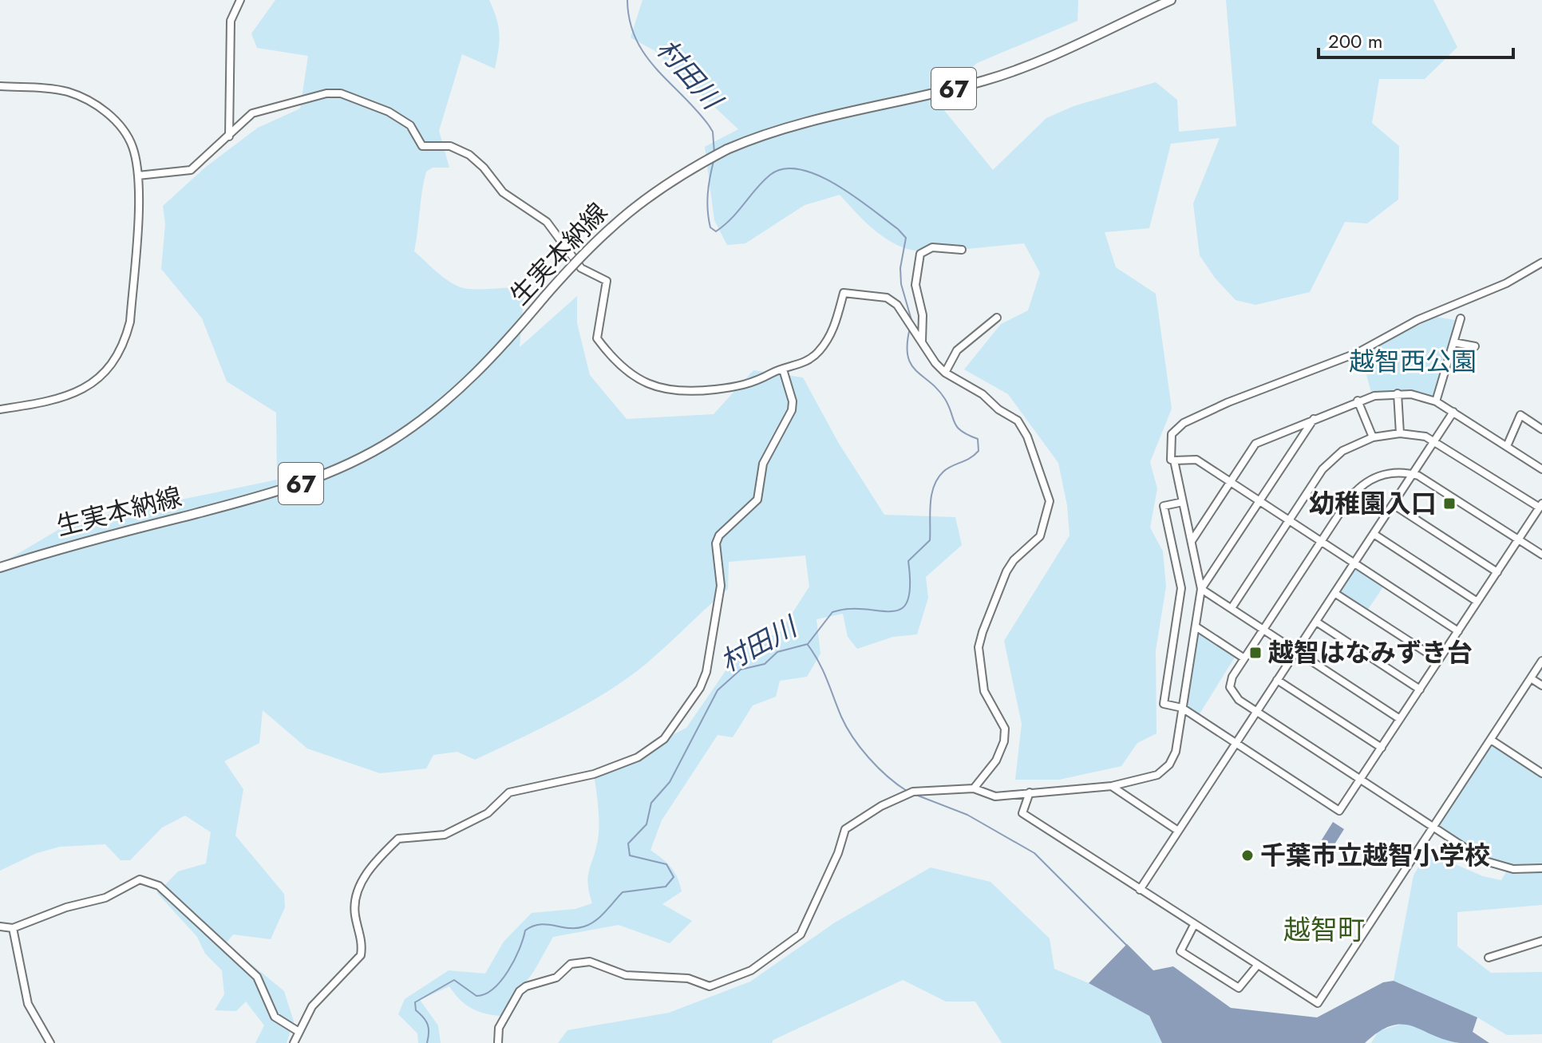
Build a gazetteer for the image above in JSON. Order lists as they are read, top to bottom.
{
  "streets": {
    "main road": ["67", "生実本納線"]
  },
  "districts": ["越智町"],
  "water": ["村田川"],
  "parks": ["越智西公園"],
  "places": {
    "transit": ["幼稚園入口", "越智はなみずき台"],
    "other": ["千葉市立越智小学校"]
  },
  "scale_bar": "200 m"
}
